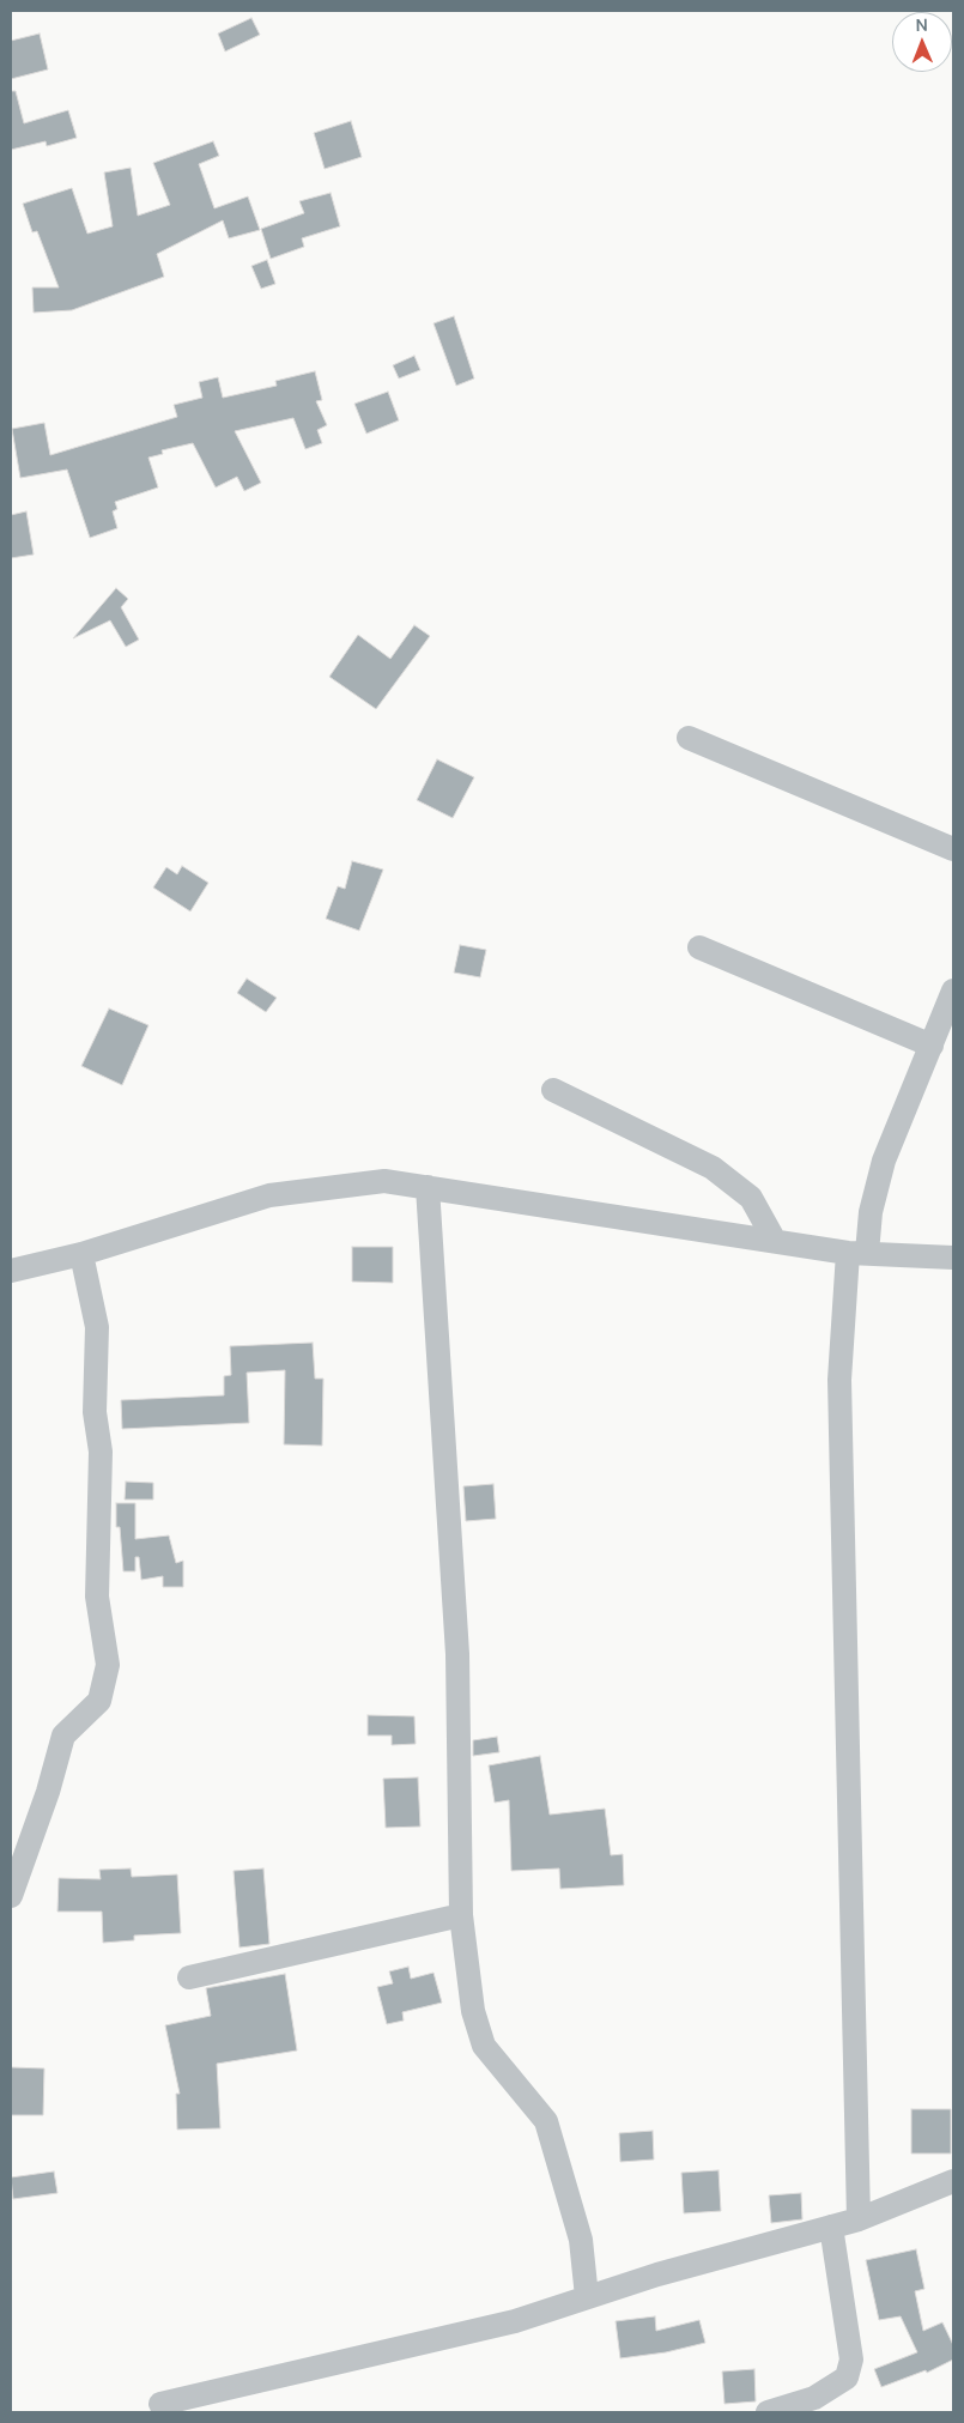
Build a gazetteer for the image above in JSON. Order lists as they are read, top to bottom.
{
  "north": "top"
}
